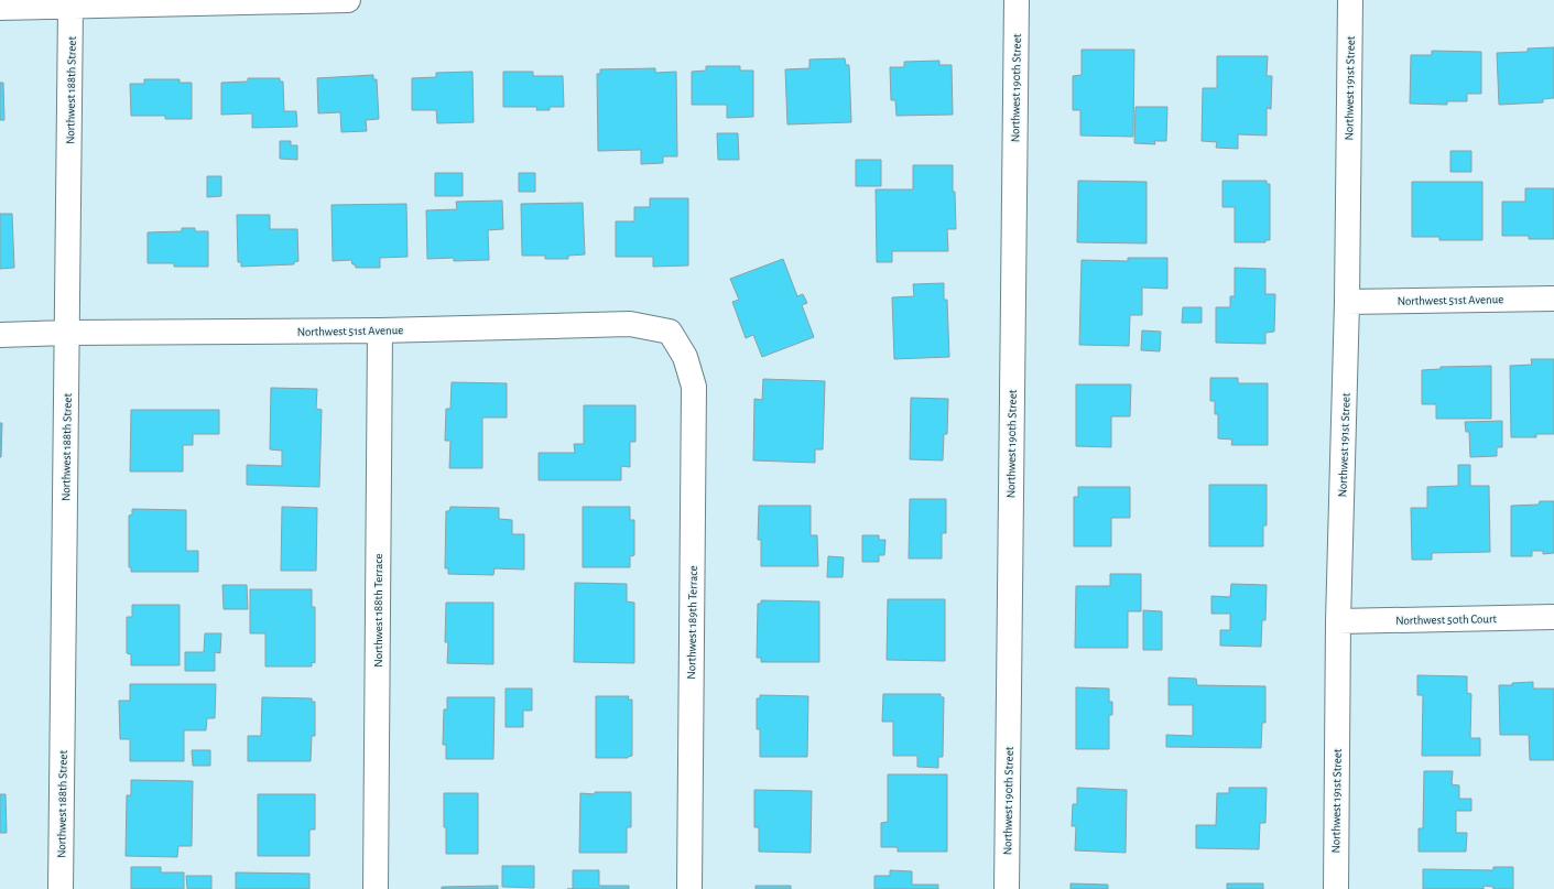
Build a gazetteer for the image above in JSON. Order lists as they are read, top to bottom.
{
  "streets": {
    "street": [
      "Northwest 190th Street",
      "Northwest 191st Street",
      "Northwest 188th Street",
      "Northwest 51st Avenue",
      "Northwest 188th Terrace",
      "Northwest 50th Court",
      "Northwest 189th Terrace"
    ]
  },
  "crossings": [
    ["Northwest 191st Street", "Northwest 51st Avenue"],
    ["Northwest 191st Street", "Northwest 50th Court"],
    ["Northwest 188th Street", "Northwest 51st Avenue"],
    ["Northwest 51st Avenue", "Northwest 188th Terrace"],
    ["Northwest 51st Avenue", "Northwest 189th Terrace"]
  ]
}
